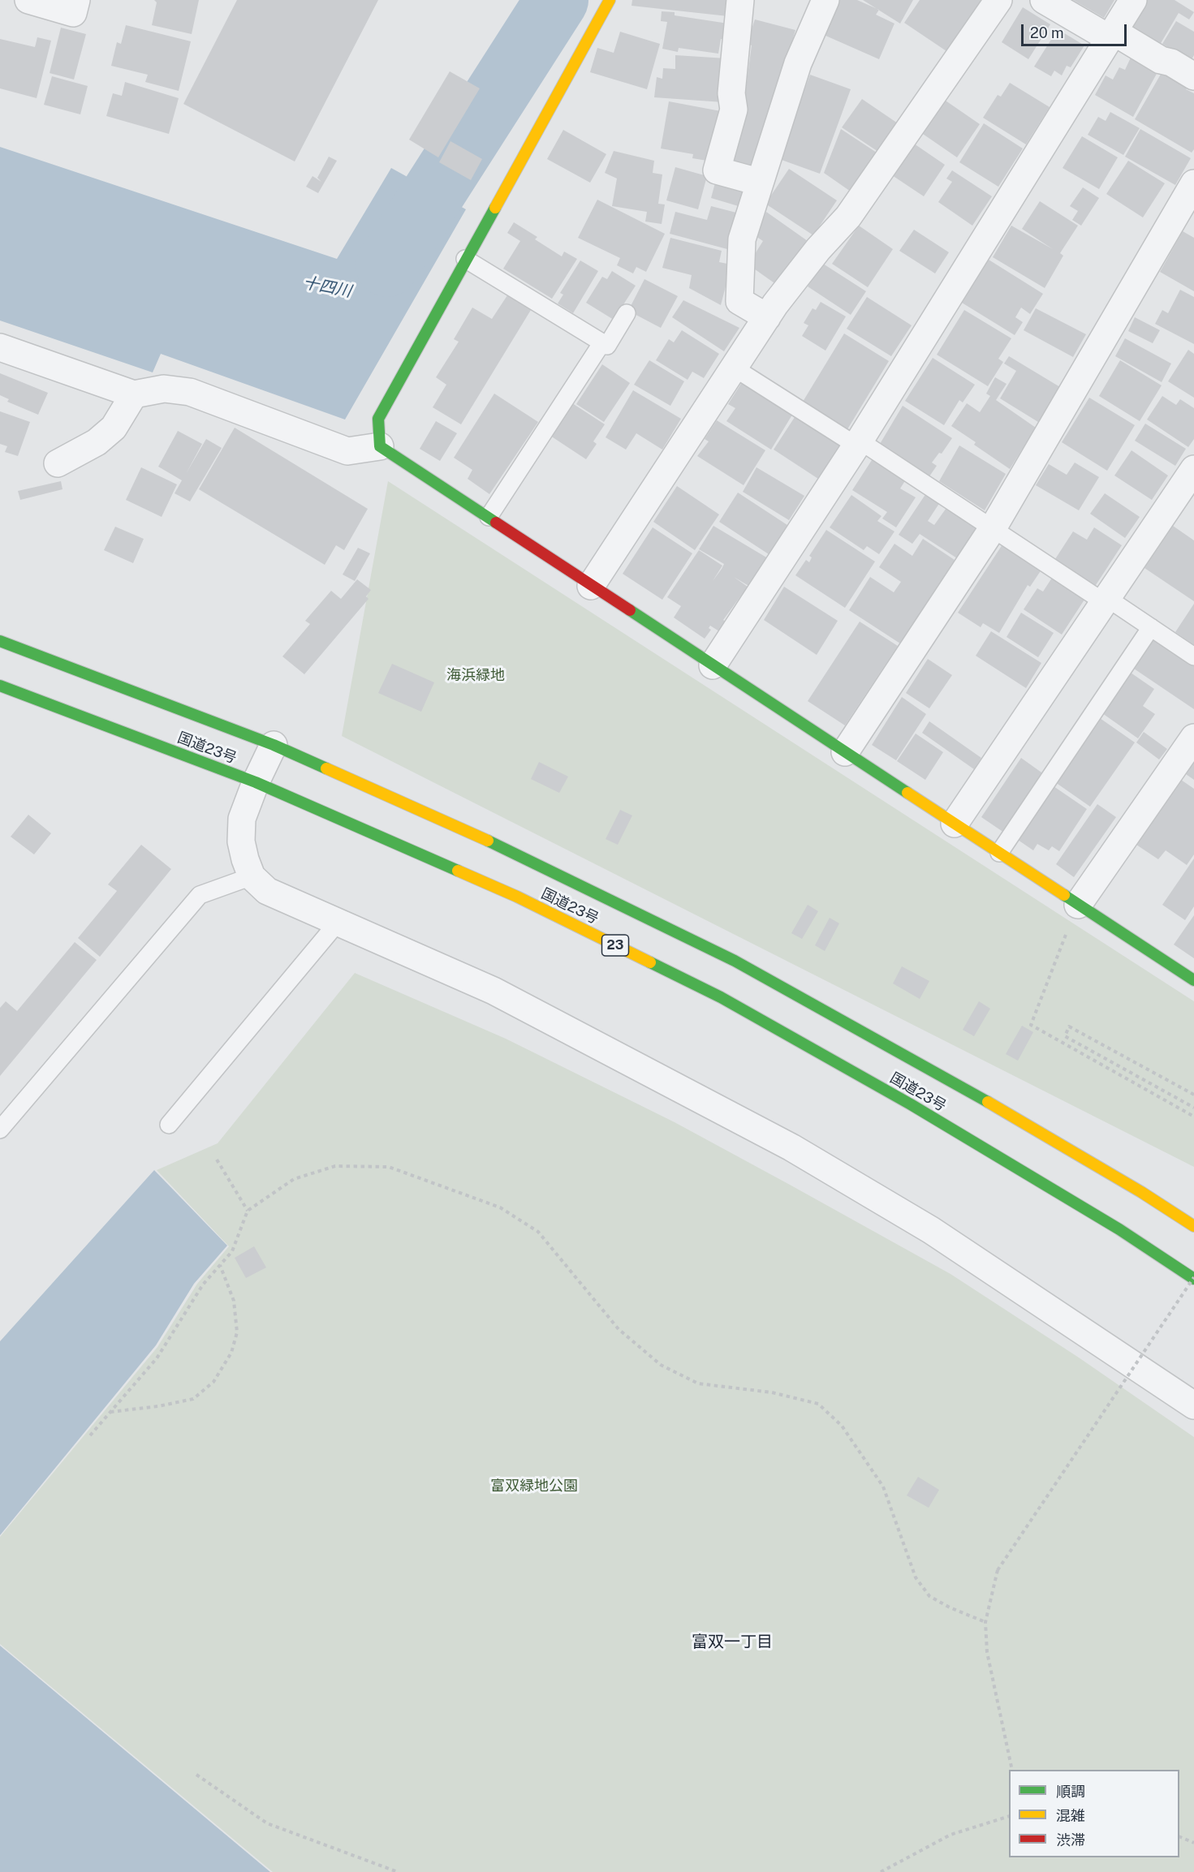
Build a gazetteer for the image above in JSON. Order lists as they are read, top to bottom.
{
  "streets": {
    "main road": ["国道23号", "23"]
  },
  "districts": ["富双一丁目"],
  "water": ["十四川"],
  "parks": ["海浜緑地", "富双緑地公園"],
  "legend": ["順調", "混雑", "渋滞"],
  "scale_bar": "20 m"
}
